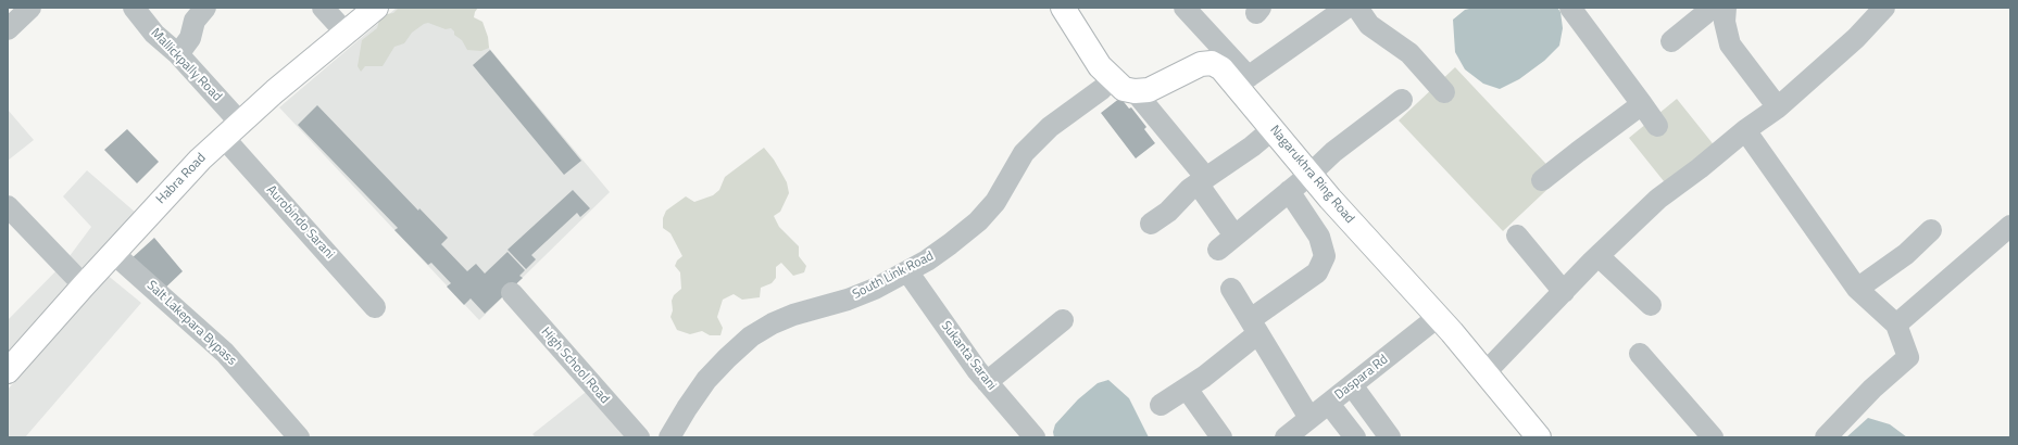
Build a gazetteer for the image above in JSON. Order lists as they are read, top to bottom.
{
  "streets": {
    "main road": ["Nagarukhra Ring Road", "Habra Road"],
    "street": [
      "Mallickpally Road",
      "Aurobindo Sarani",
      "South Link Road",
      "Salt Lakepara Bypass",
      "Sukanta Sarani",
      "High School Road",
      "Daspara Rd"
    ]
  },
  "crossings": [
    ["Mallickpally Road", "Habra Road"],
    ["Mallickpally Road", "Aurobindo Sarani"],
    ["Nagarukhra Ring Road", "South Link Road"],
    ["Nagarukhra Ring Road", "Daspara Rd"],
    ["Habra Road", "Aurobindo Sarani"],
    ["Habra Road", "Salt Lakepara Bypass"],
    ["South Link Road", "Sukanta Sarani"]
  ]
}
